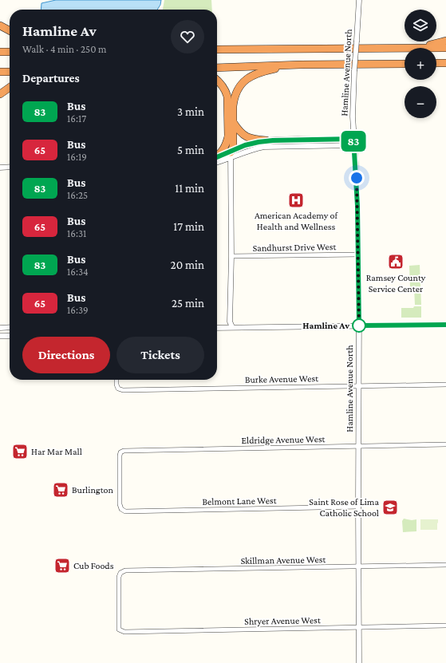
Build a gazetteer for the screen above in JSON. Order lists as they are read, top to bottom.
{
  "streets": {
    "street": [
      "Hamline Avenue North",
      "Sandhurst Drive West",
      "Burke Avenue West",
      "Eldridge Avenue West",
      "Belmont Lane West",
      "Skillman Avenue West",
      "Shryer Avenue West"
    ]
  },
  "crossings": [
    ["Hamline Avenue North", "Sandhurst Drive West"],
    ["Hamline Avenue North", "Burke Avenue West"],
    ["Hamline Avenue North", "Eldridge Avenue West"],
    ["Hamline Avenue North", "Belmont Lane West"],
    ["Hamline Avenue North", "Skillman Avenue West"],
    ["Hamline Avenue North", "Shryer Avenue West"],
    ["Eldridge Avenue West", "Belmont Lane West"],
    ["Skillman Avenue West", "Shryer Avenue West"]
  ],
  "places": {
    "hospital": ["American Academy of Health and Wellness"],
    "public building": ["Ramsey County Service Center"],
    "other": ["Hamline Av"],
    "supermarket": ["Har Mar Mall", "Burlington", "Cub Foods"],
    "school or university": ["Saint Rose of Lima Catholic School"]
  },
  "lines": ["bus line 83"],
  "page": {
    "on_map": "83",
    "map_buttons": ["+", "−"],
    "heading": [
      ["Hamline Av", "Walk · 4 min · 250 m"],
      "Departures"
    ],
    "list": [
      {
        "mark": "83",
        "name": "Bus",
        "note": "16:17",
        "value": "3 min"
      },
      {
        "mark": "65",
        "name": "Bus",
        "note": "16:19",
        "value": "5 min"
      },
      {
        "mark": "83",
        "name": "Bus",
        "note": "16:25",
        "value": "11 min"
      },
      {
        "mark": "65",
        "name": "Bus",
        "note": "16:31",
        "value": "17 min"
      },
      {
        "mark": "83",
        "name": "Bus",
        "note": "16:34",
        "value": "20 min"
      },
      {
        "mark": "65",
        "name": "Bus",
        "note": "16:39",
        "value": "25 min"
      }
    ],
    "buttons": ["Directions", "Tickets"]
  }
}
